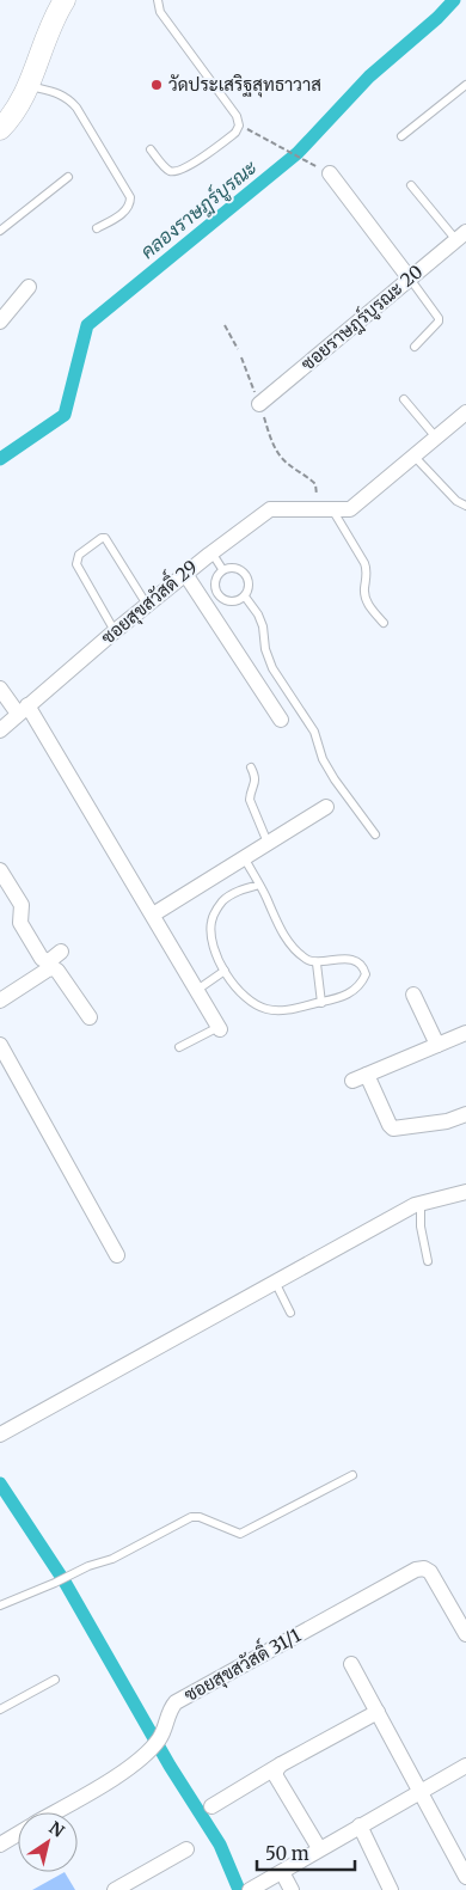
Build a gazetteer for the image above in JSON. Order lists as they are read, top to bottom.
{
  "streets": {
    "street": ["ซอยราษฎร์บูรณะ 20", "ซอยสุขสวัสดิ์ 29", "ซอยสุขสวัสดิ์ 31/1"]
  },
  "water": ["คลองราษฎร์บูรณะ"],
  "places": ["วัดประเสริฐสุทธาวาส"],
  "scale_bar": "50 m",
  "north": "top right"
}
